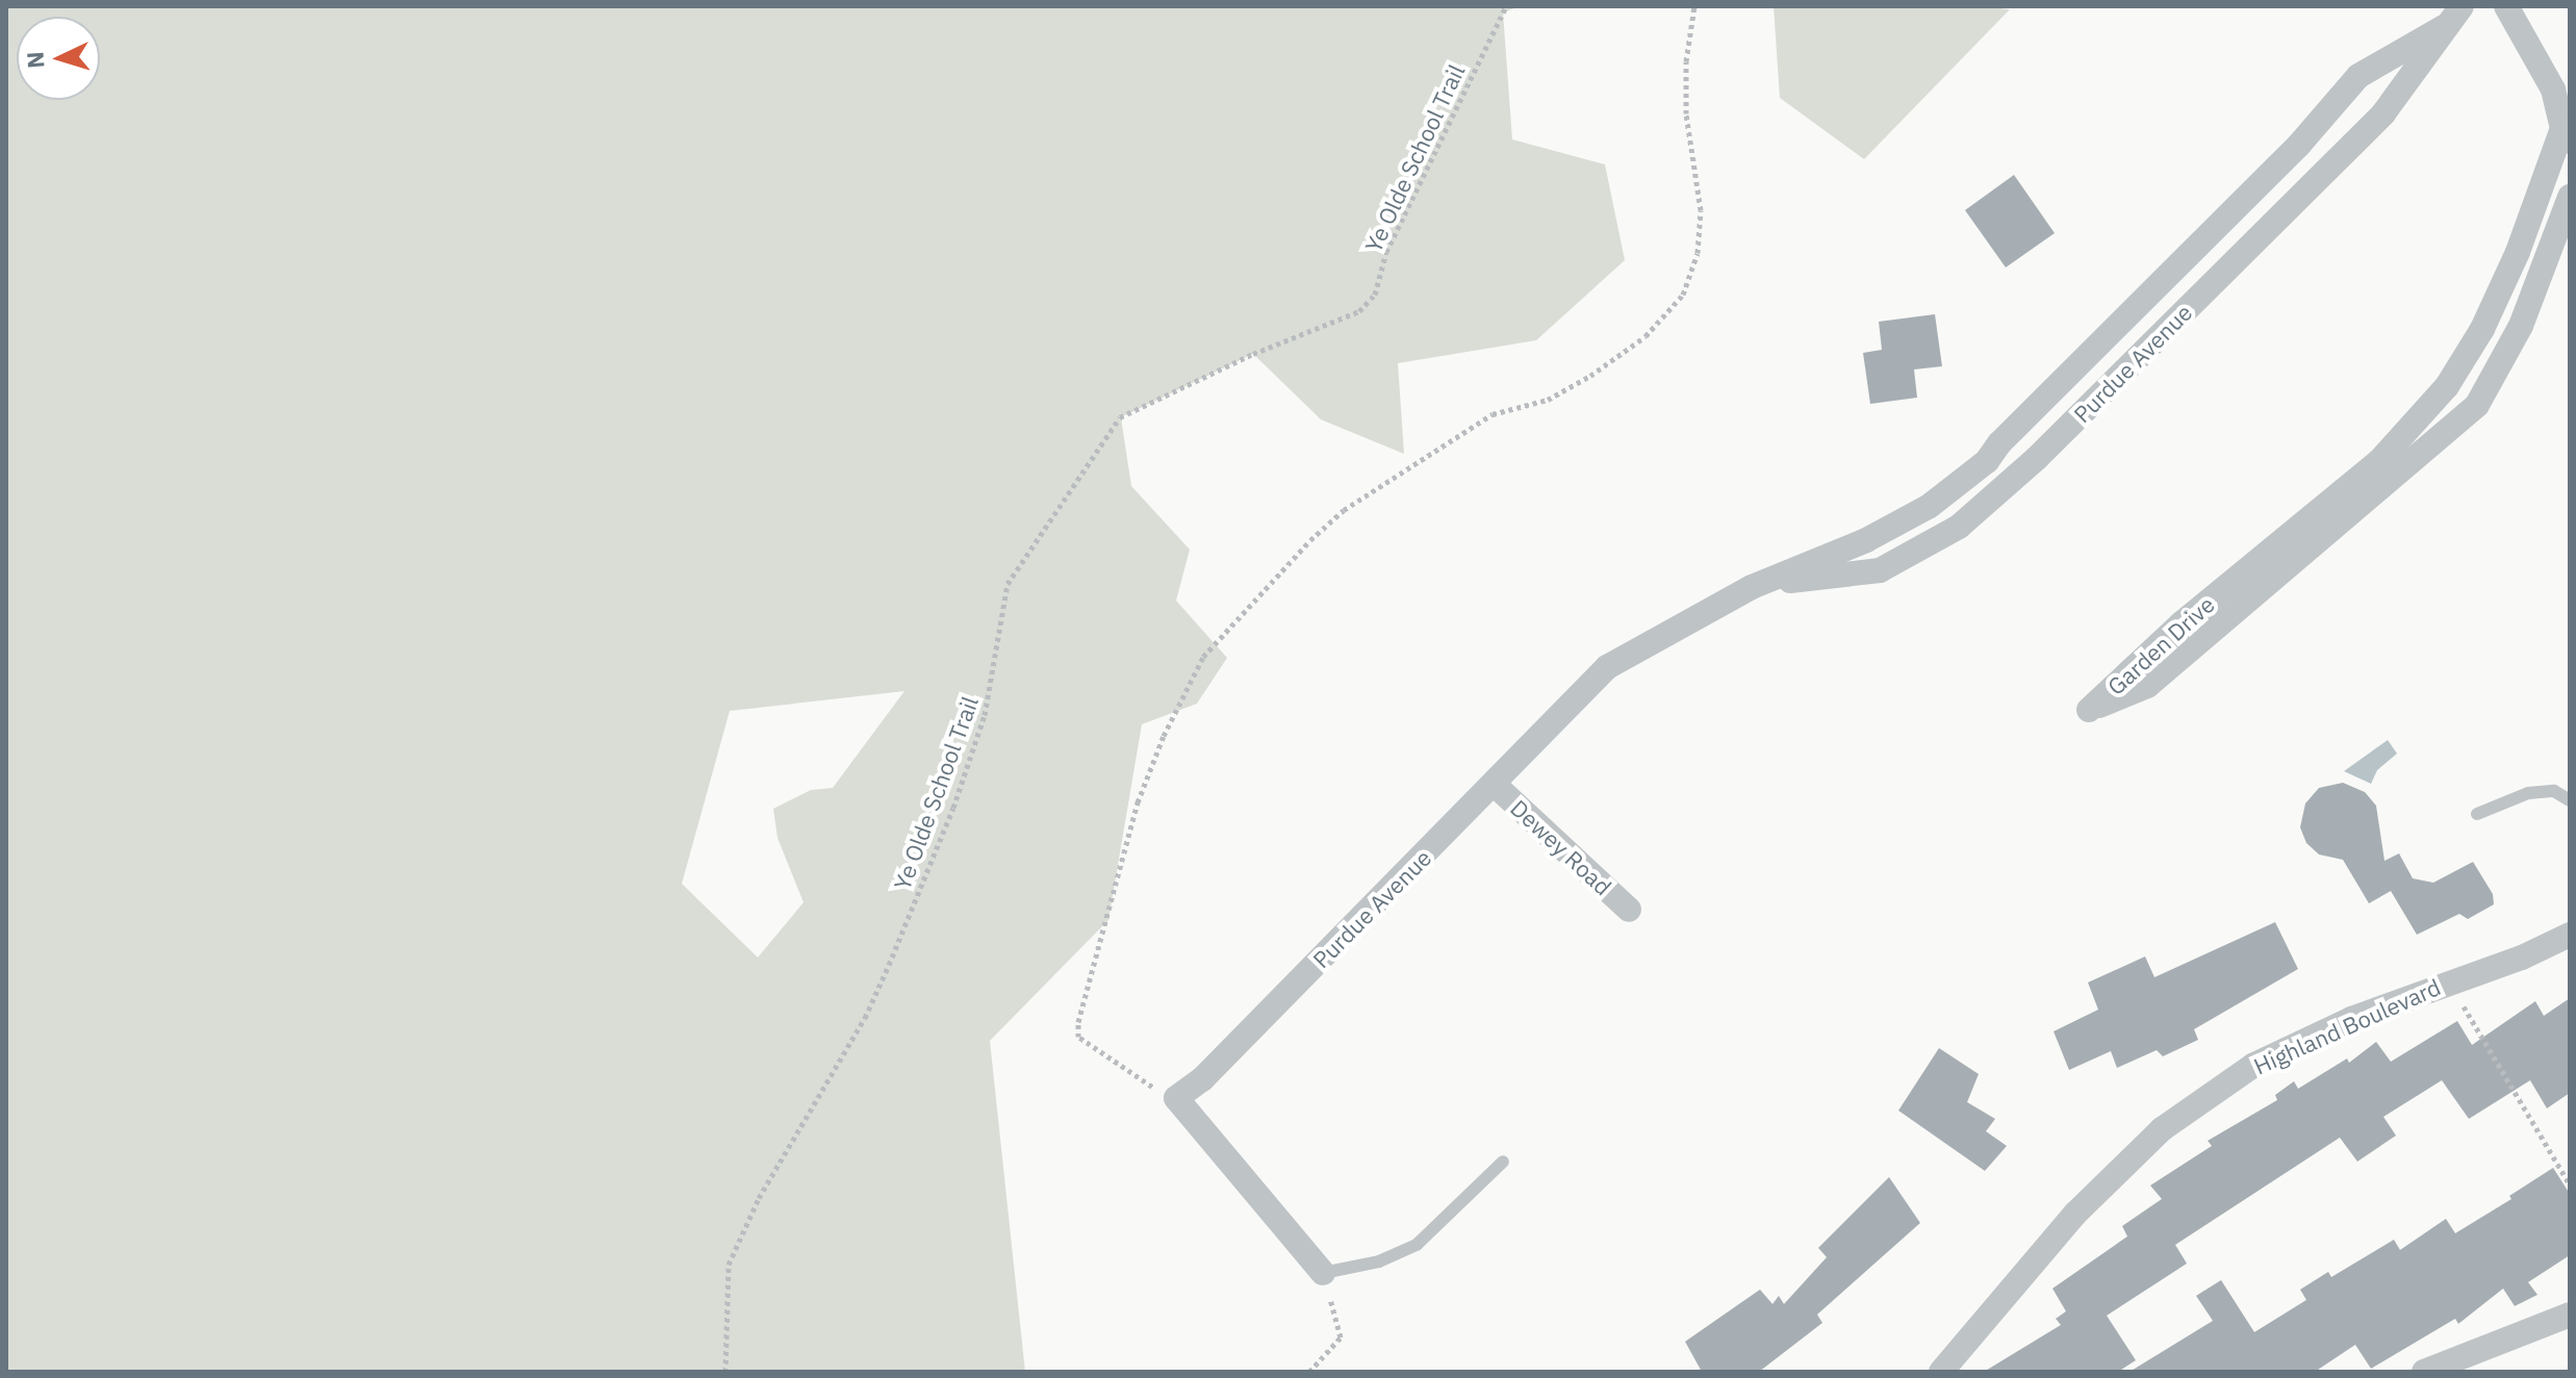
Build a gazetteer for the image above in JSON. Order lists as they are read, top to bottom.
{
  "streets": {
    "street": [
      "Purdue Avenue",
      "Garden Drive",
      "Dewey Road",
      "Highland Boulevard"
    ],
    "path": ["Ye Olde School Trail"]
  },
  "crossings": [
    ["Purdue Avenue", "Dewey Road"]
  ],
  "north": "left"
}
